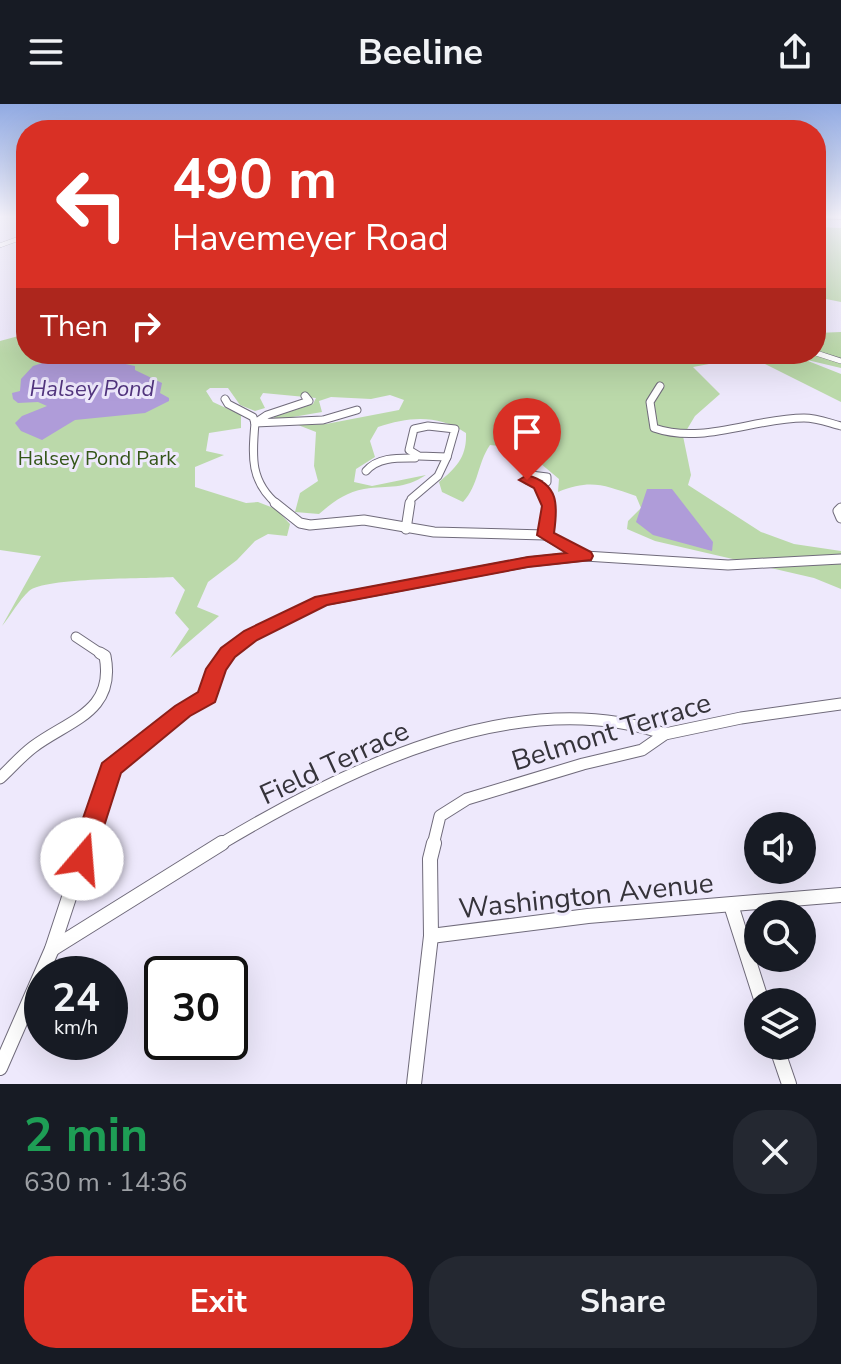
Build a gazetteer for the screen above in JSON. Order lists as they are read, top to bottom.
{
  "streets": {
    "street": ["Belmont Terrace", "Field Terrace", "Washington Avenue"]
  },
  "crossings": [
    ["Belmont Terrace", "Field Terrace"],
    ["Belmont Terrace", "Washington Avenue"]
  ],
  "water": ["Halsey Pond"],
  "parks": ["Halsey Pond Park"],
  "page": {
    "header": "Beeline",
    "turn": ["490 m", "Havemeyer Road"],
    "then": "Then",
    "speed": "24 km/h",
    "limit": "30",
    "heading": ["2 min", "630 m · 14:36"],
    "buttons": ["Exit", "Share"]
  }
}
